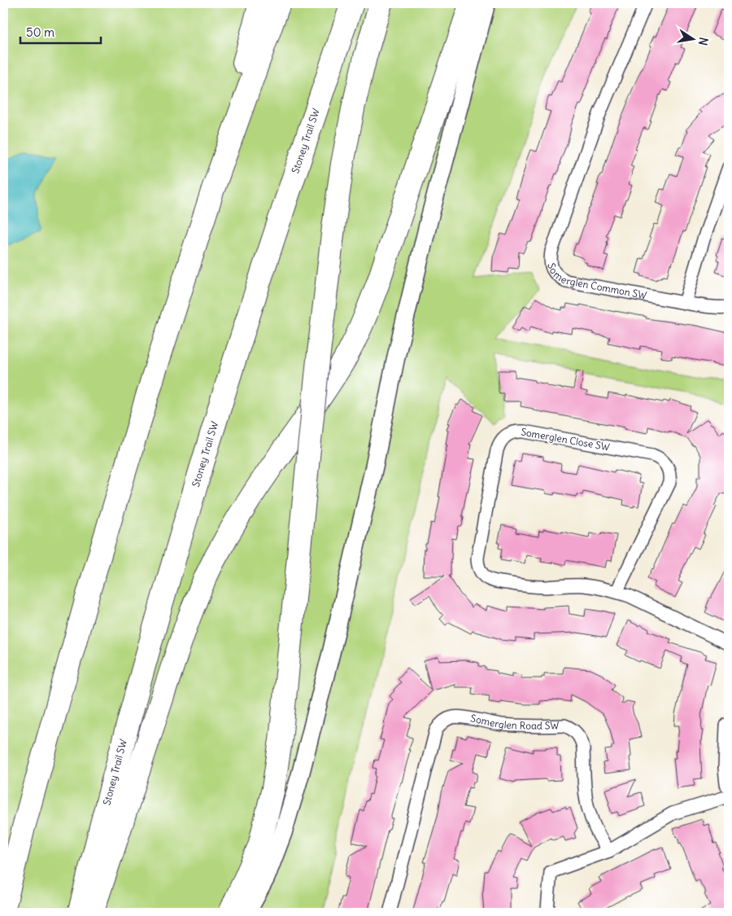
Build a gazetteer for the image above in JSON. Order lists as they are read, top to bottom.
{
  "streets": {
    "highway": ["Stoney Trail SW"],
    "street": ["Somerglen Common SW", "Somerglen Close SW", "Somerglen Road SW"]
  },
  "scale_bar": "50 m",
  "north": "right"
}
